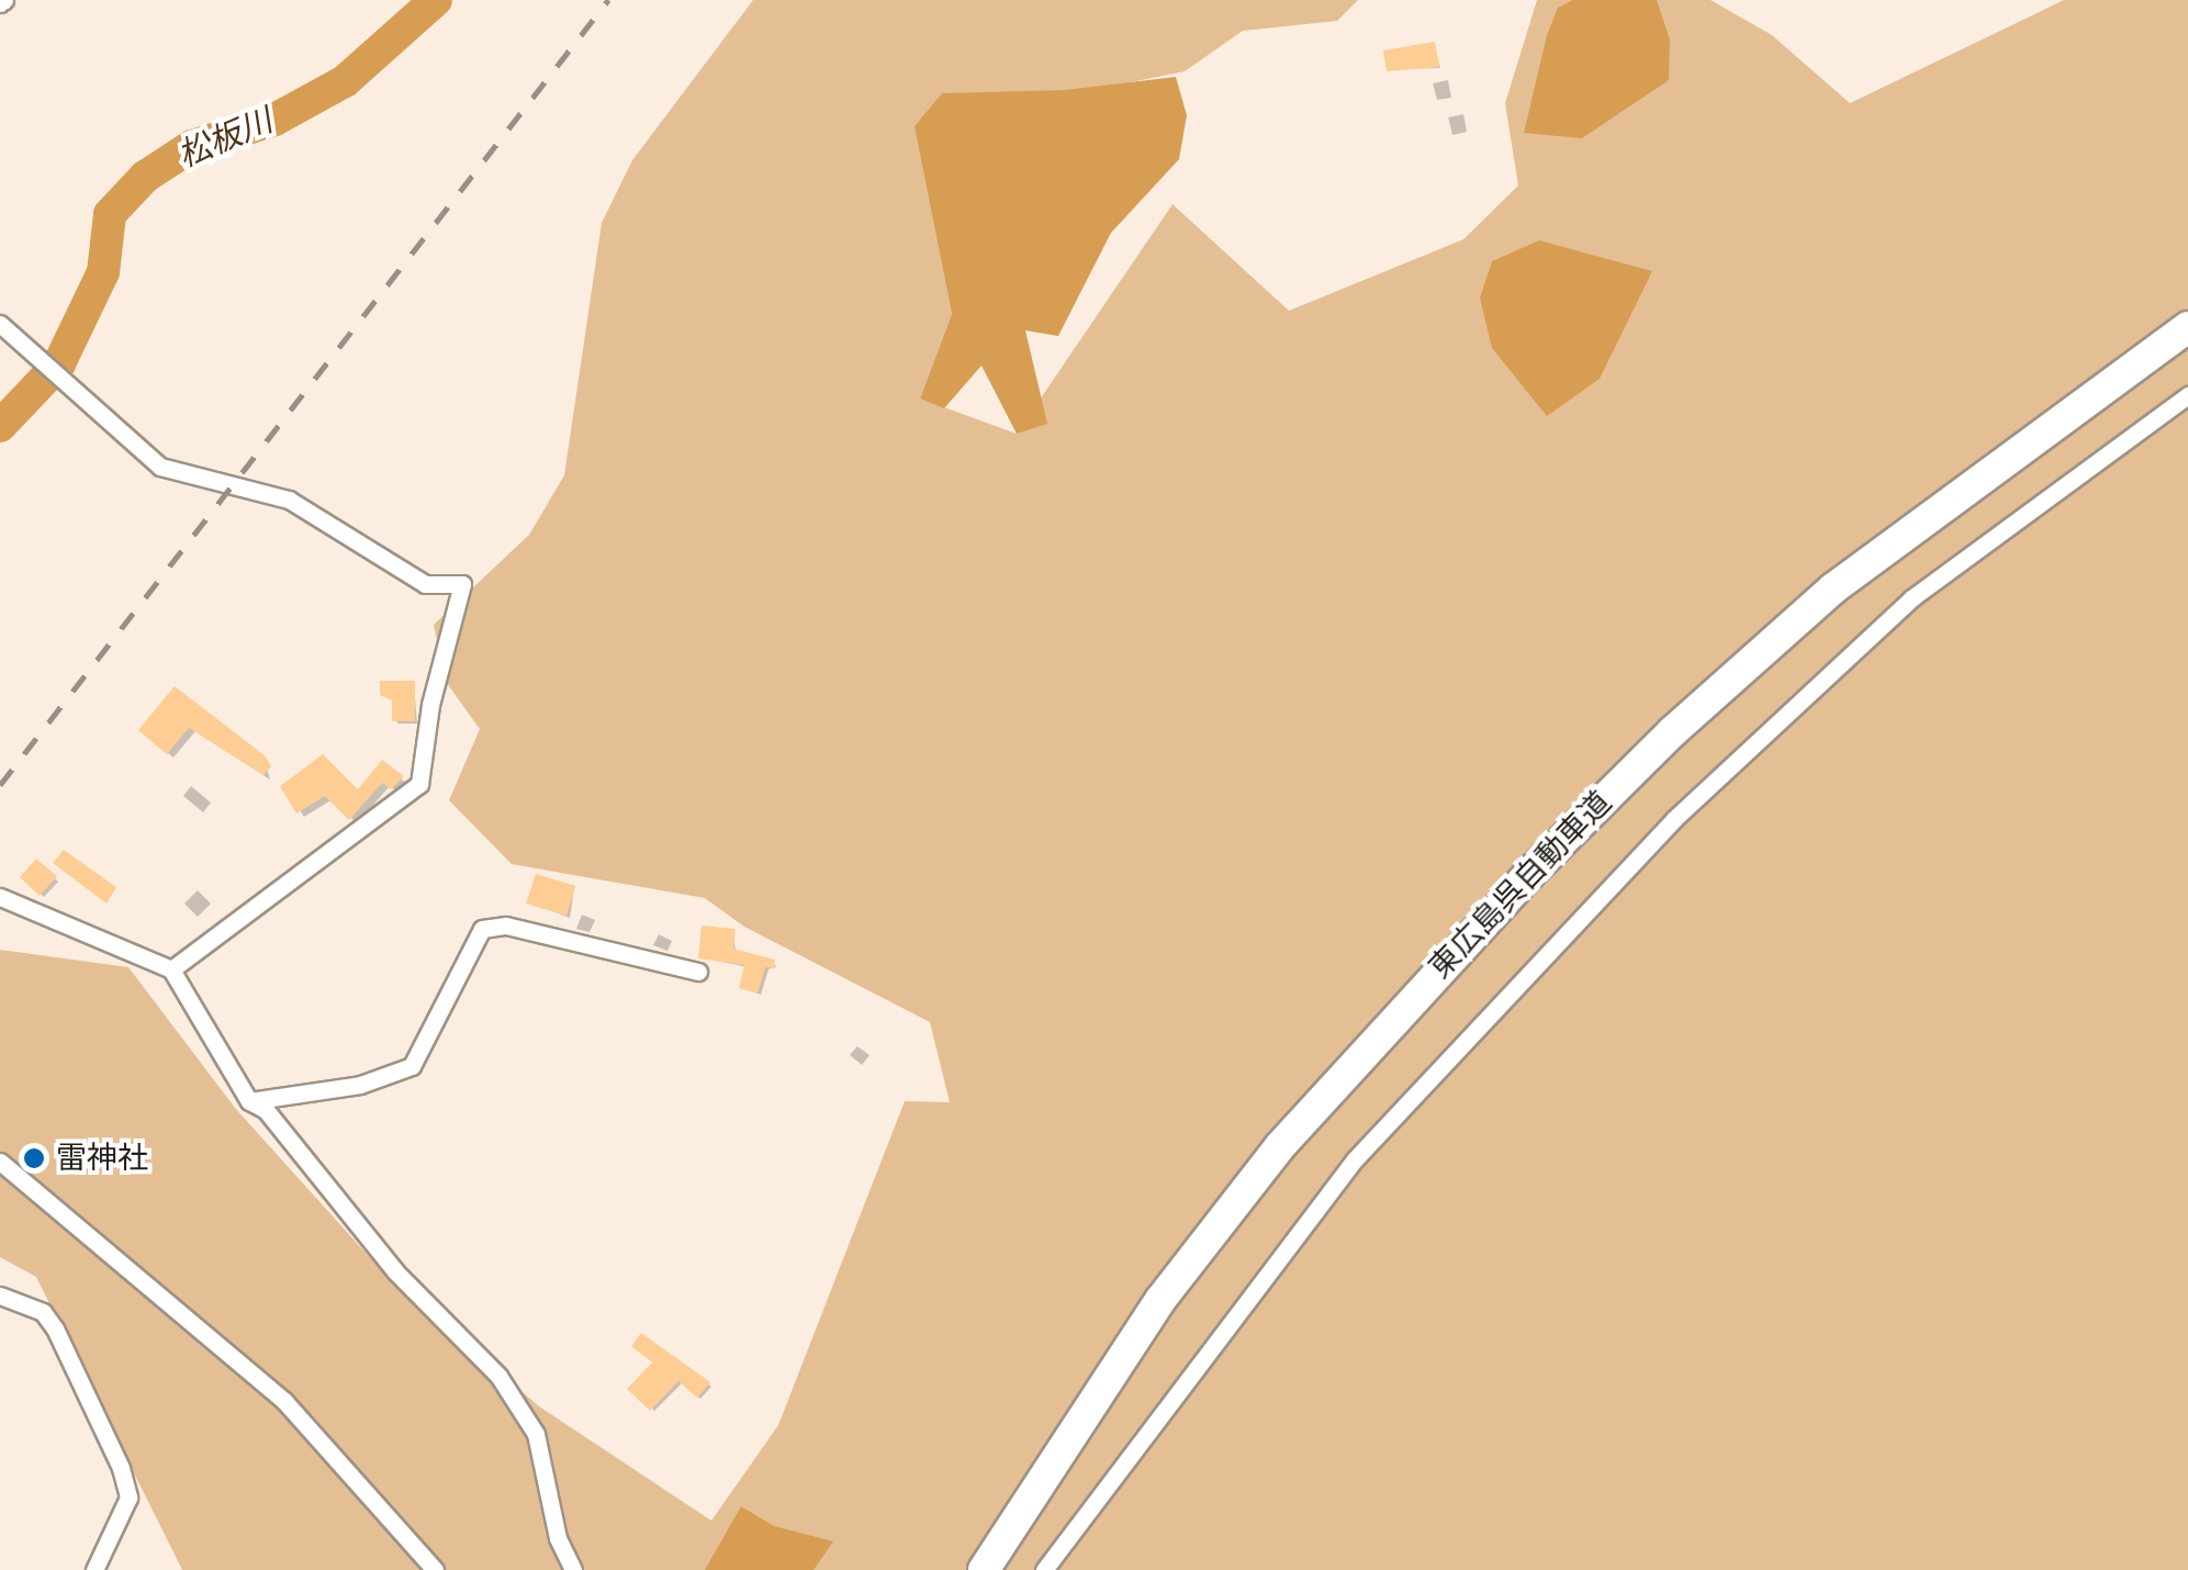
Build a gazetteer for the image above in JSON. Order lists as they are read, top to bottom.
{
  "streets": {
    "highway": ["東広島呉自動車道"]
  },
  "water": ["松板川"],
  "places": ["雷神社"]
}
